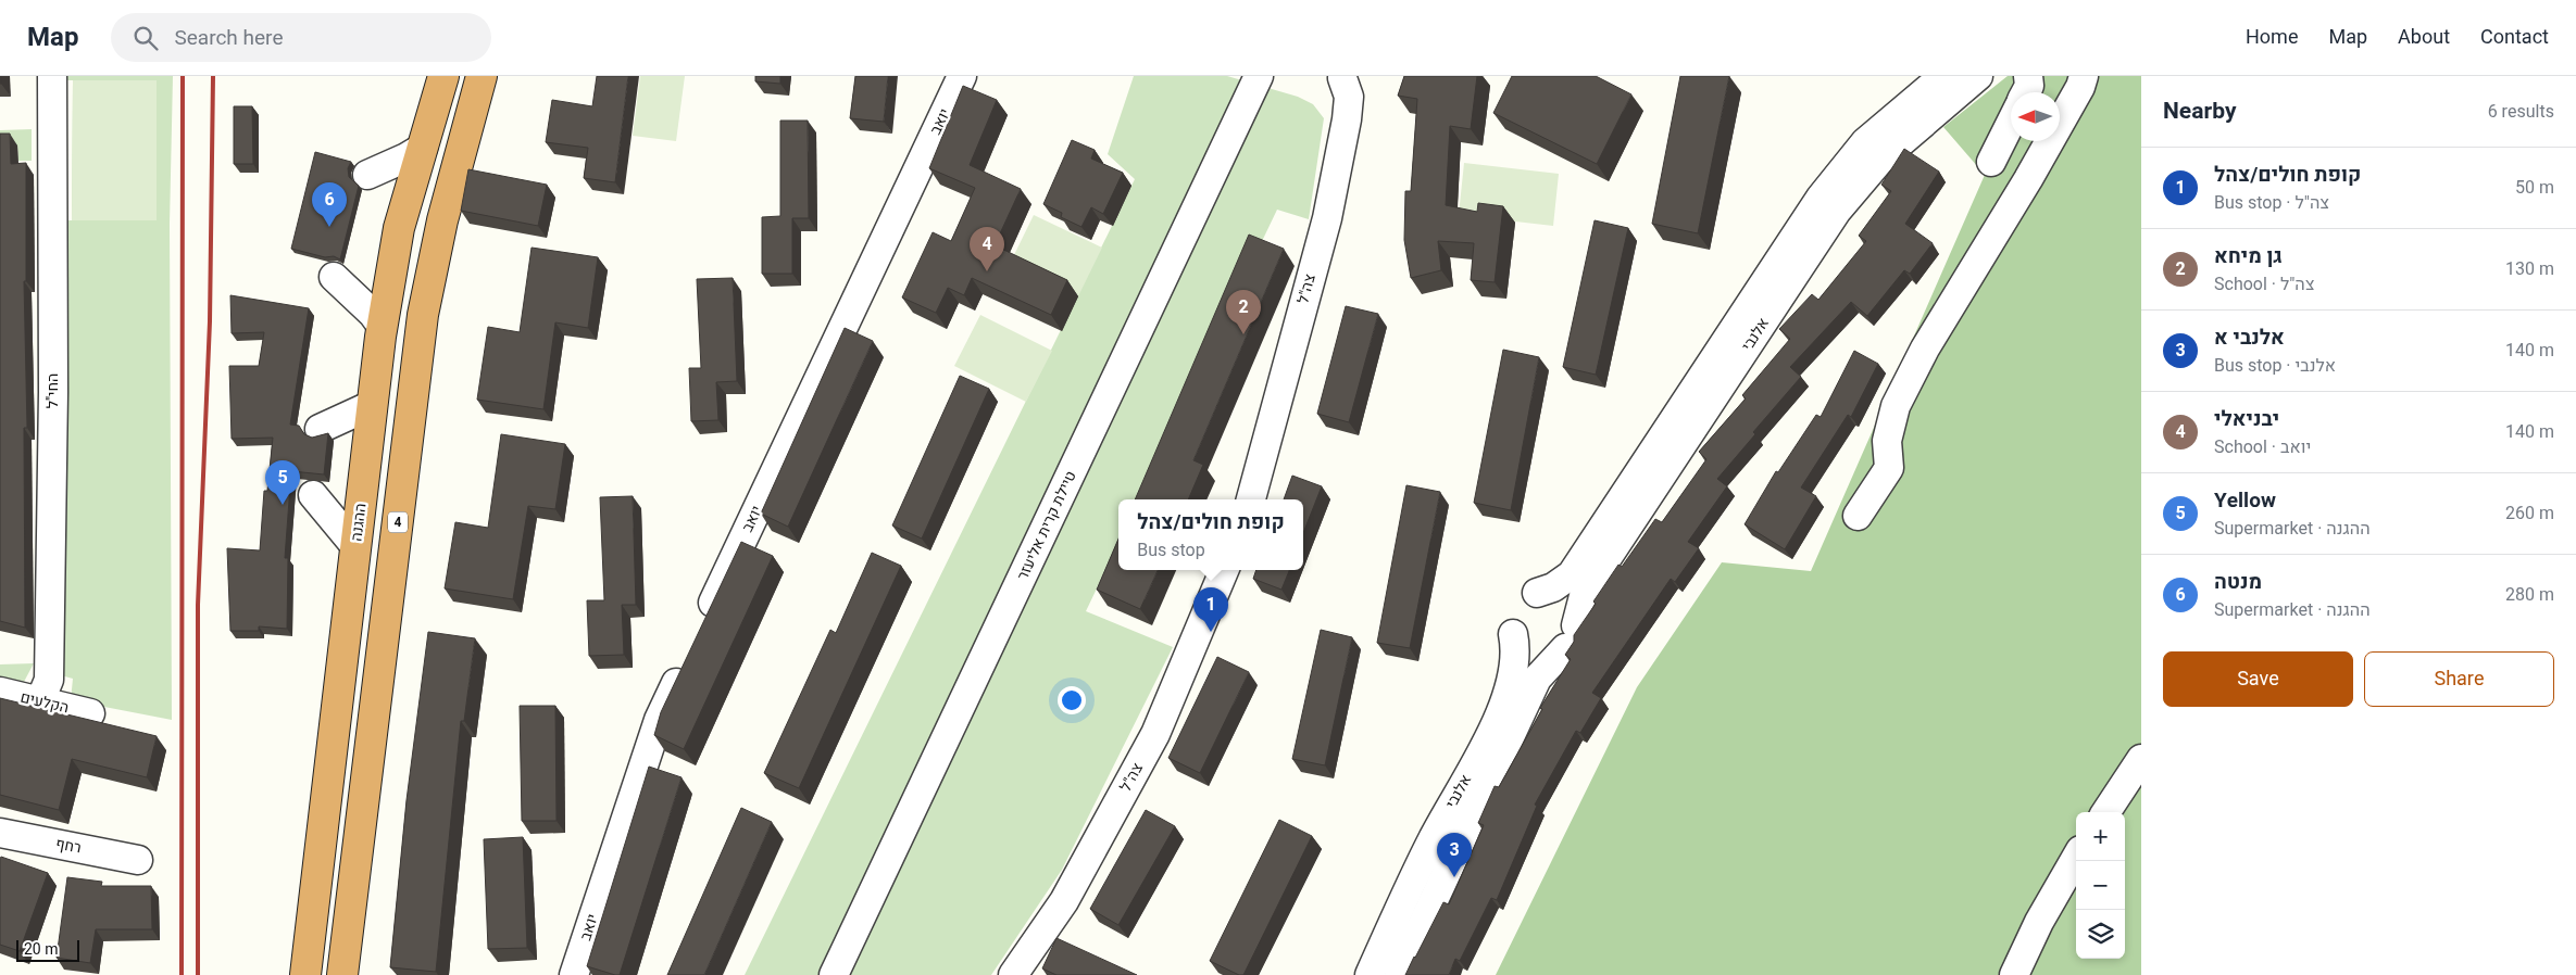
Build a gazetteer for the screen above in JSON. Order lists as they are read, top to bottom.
{
  "streets": {
    "highway": ["ההגנה", "4"],
    "street": [
      "יואב",
      "צה\"ל",
      "אלנבי",
      "החי\"ל",
      "טיילת קרית אליעזר",
      "הקלעים",
      "רחף"
    ]
  },
  "crossings": [
    ["החי\"ל", "הקלעים"]
  ],
  "scale_bar": "20 m",
  "north": "left",
  "page": {
    "header": "Map",
    "search": "Search here",
    "nav": [
      "Home",
      "Map",
      "About",
      "Contact"
    ],
    "heading": ["Nearby", "6 results"],
    "list": [
      {
        "mark": "1",
        "name": "קופת חולים/צהל",
        "note": "Bus stop · צה\"ל",
        "value": "50 m"
      },
      {
        "mark": "2",
        "name": "גן מיחא",
        "note": "School · צה\"ל",
        "value": "130 m"
      },
      {
        "mark": "3",
        "name": "אלנבי א",
        "note": "Bus stop · אלנבי",
        "value": "140 m"
      },
      {
        "mark": "4",
        "name": "יבניאלי",
        "note": "School · יואב",
        "value": "140 m"
      },
      {
        "mark": "5",
        "name": "Yellow",
        "note": "Supermarket · ההגנה",
        "value": "260 m"
      },
      {
        "mark": "6",
        "name": "מנטה",
        "note": "Supermarket · ההגנה",
        "value": "280 m"
      }
    ],
    "pins": [
      "6",
      "4",
      "2",
      "5",
      "1",
      "3"
    ],
    "popup": ["קופת חולים/צהל", "Bus stop"],
    "buttons": ["Save", "Share"],
    "map_buttons": ["+", "−"],
    "scale": "20 m"
  }
}
